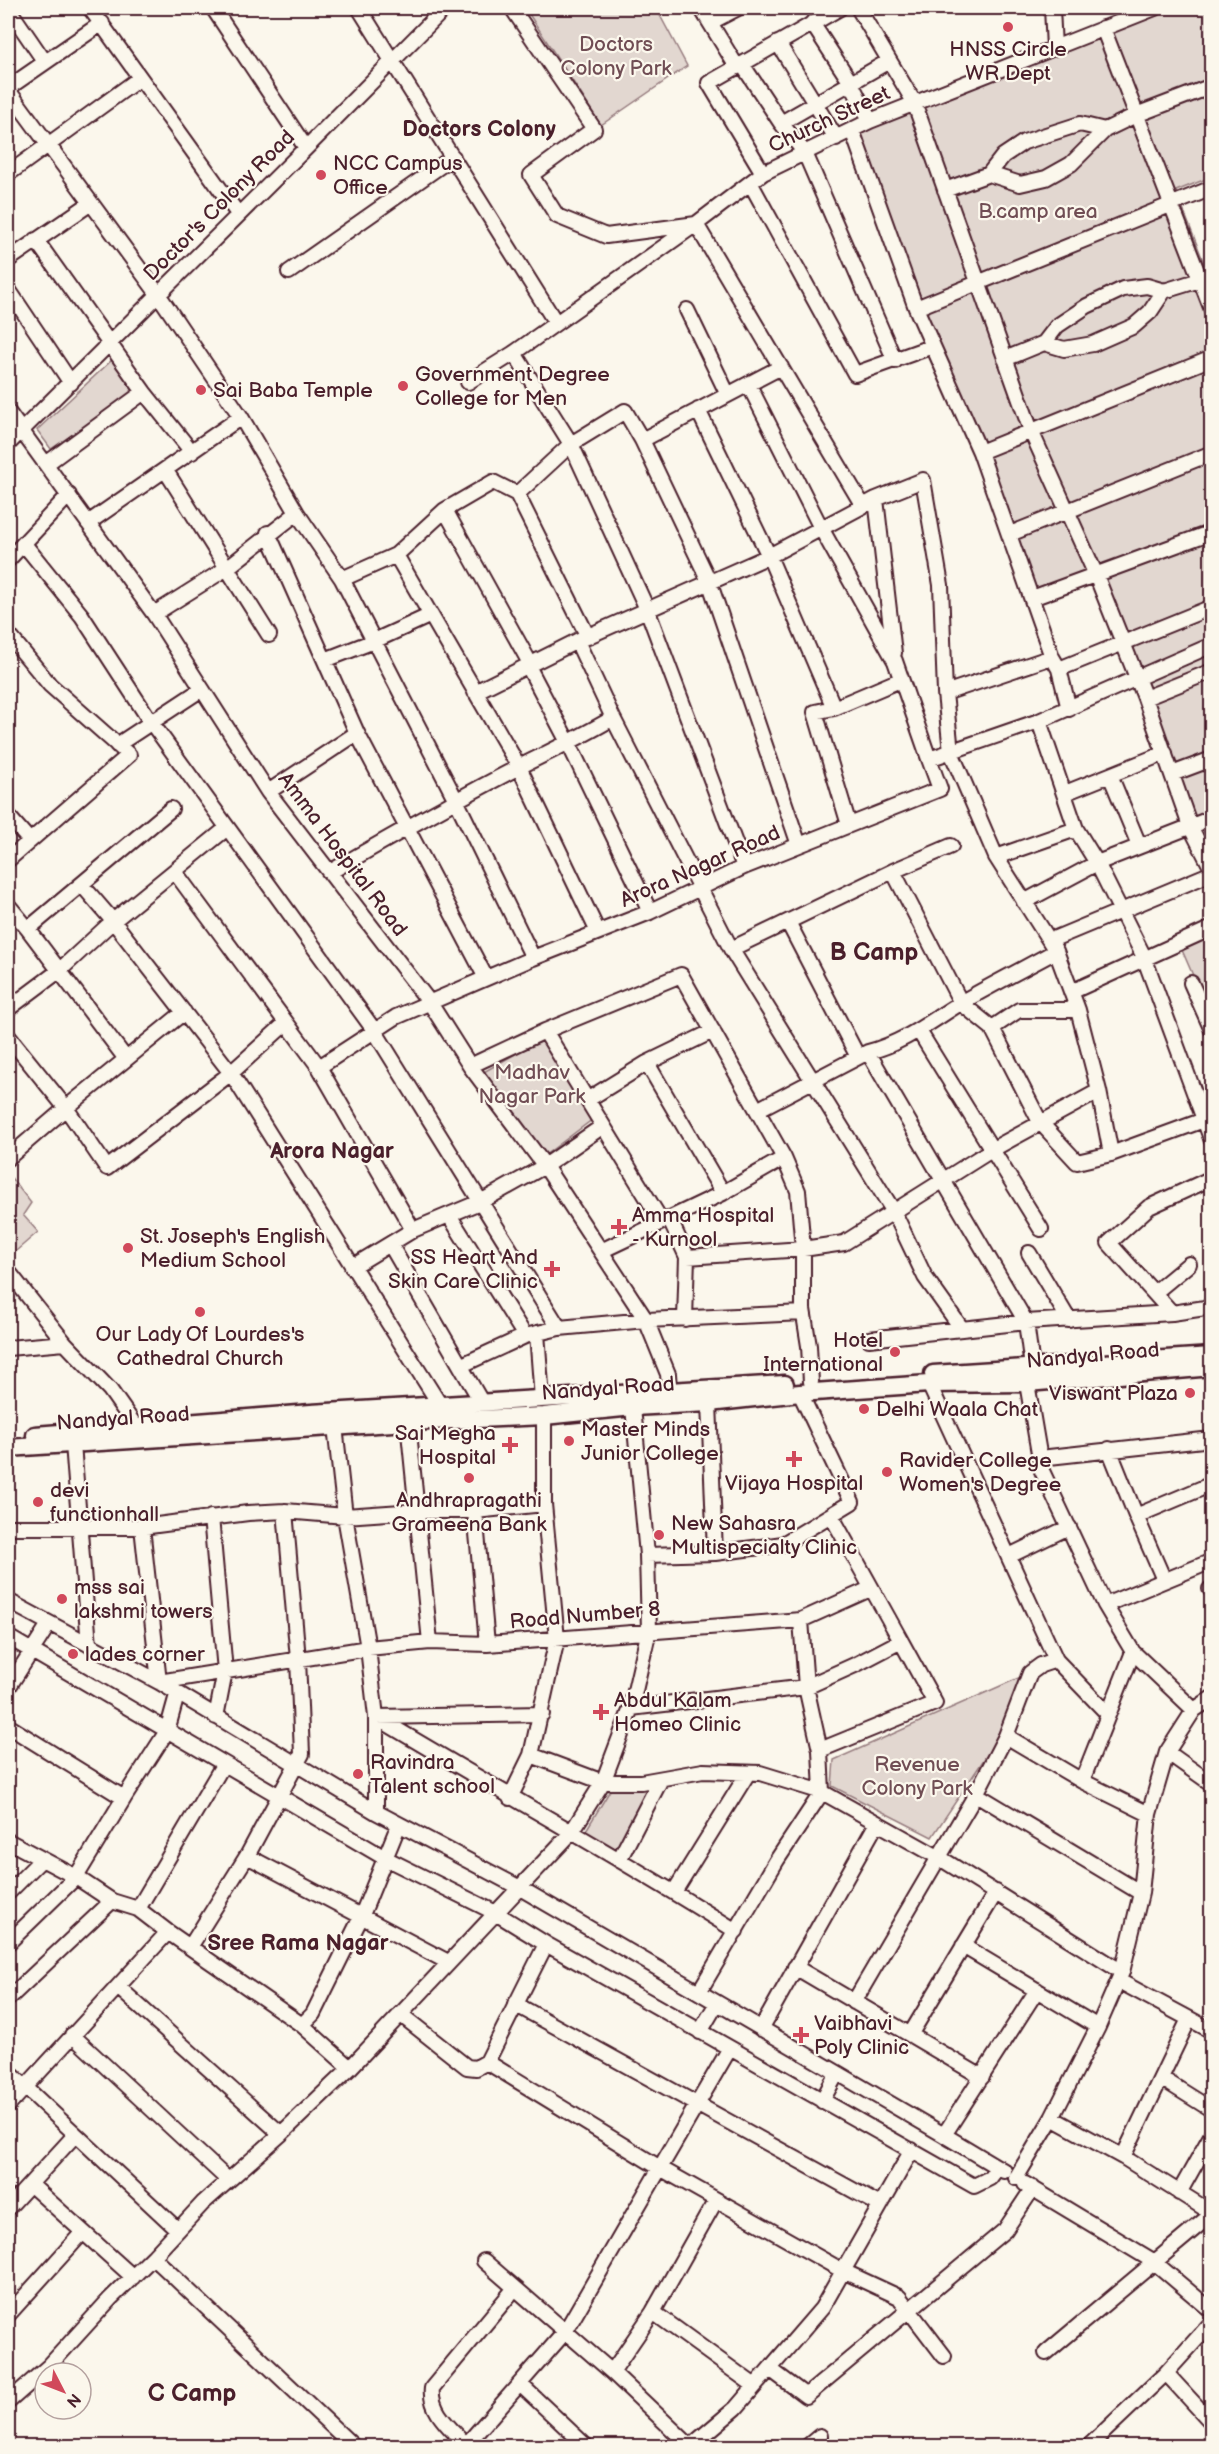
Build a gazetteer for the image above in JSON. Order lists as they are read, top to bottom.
{
  "streets": {
    "main road": ["Nandyal Road"],
    "street": [
      "Church Street",
      "Doctor's Colony Road",
      "Amma Hospital Road",
      "Arora Nagar Road",
      "Road Number 8"
    ]
  },
  "crossings": [
    ["Doctor's Colony Road", "Amma Hospital Road"],
    ["Amma Hospital Road", "Arora Nagar Road"]
  ],
  "districts": [
    "Doctors Colony",
    "B Camp",
    "Arora Nagar",
    "Sree Rama Nagar",
    "C Camp"
  ],
  "parks": [
    "Doctors Colony Park",
    "B.camp area",
    "Madhav Nagar Park",
    "Revenue Colony Park"
  ],
  "places": {
    "other": [
      "HNSS Circle WR Dept",
      "NCC Campus Office",
      "Government Degree College for Men",
      "Sai Baba Temple",
      "St. Joseph's English Medium School",
      "Our Lady Of Lourdes's Cathedral Church",
      "Hotel International",
      "Viswant Plaza",
      "Delhi Waala Chat",
      "Master Minds Junior College",
      "Ravider College Women's Degree",
      "Andhrapragathi Grameena Bank",
      "devi functionhall",
      "New Sahasra Multispecialty Clinic",
      "mss sai lakshmi towers",
      "lades corner",
      "Ravindra Talent school"
    ],
    "health": [
      "Amma Hospital - Kurnool",
      "SS Heart And Skin Care Clinic",
      "Sai Megha Hospital",
      "Vijaya Hospital",
      "Abdul Kalam Homeo Clinic",
      "Vaibhavi Poly Clinic"
    ]
  },
  "north": "bottom right"
}
